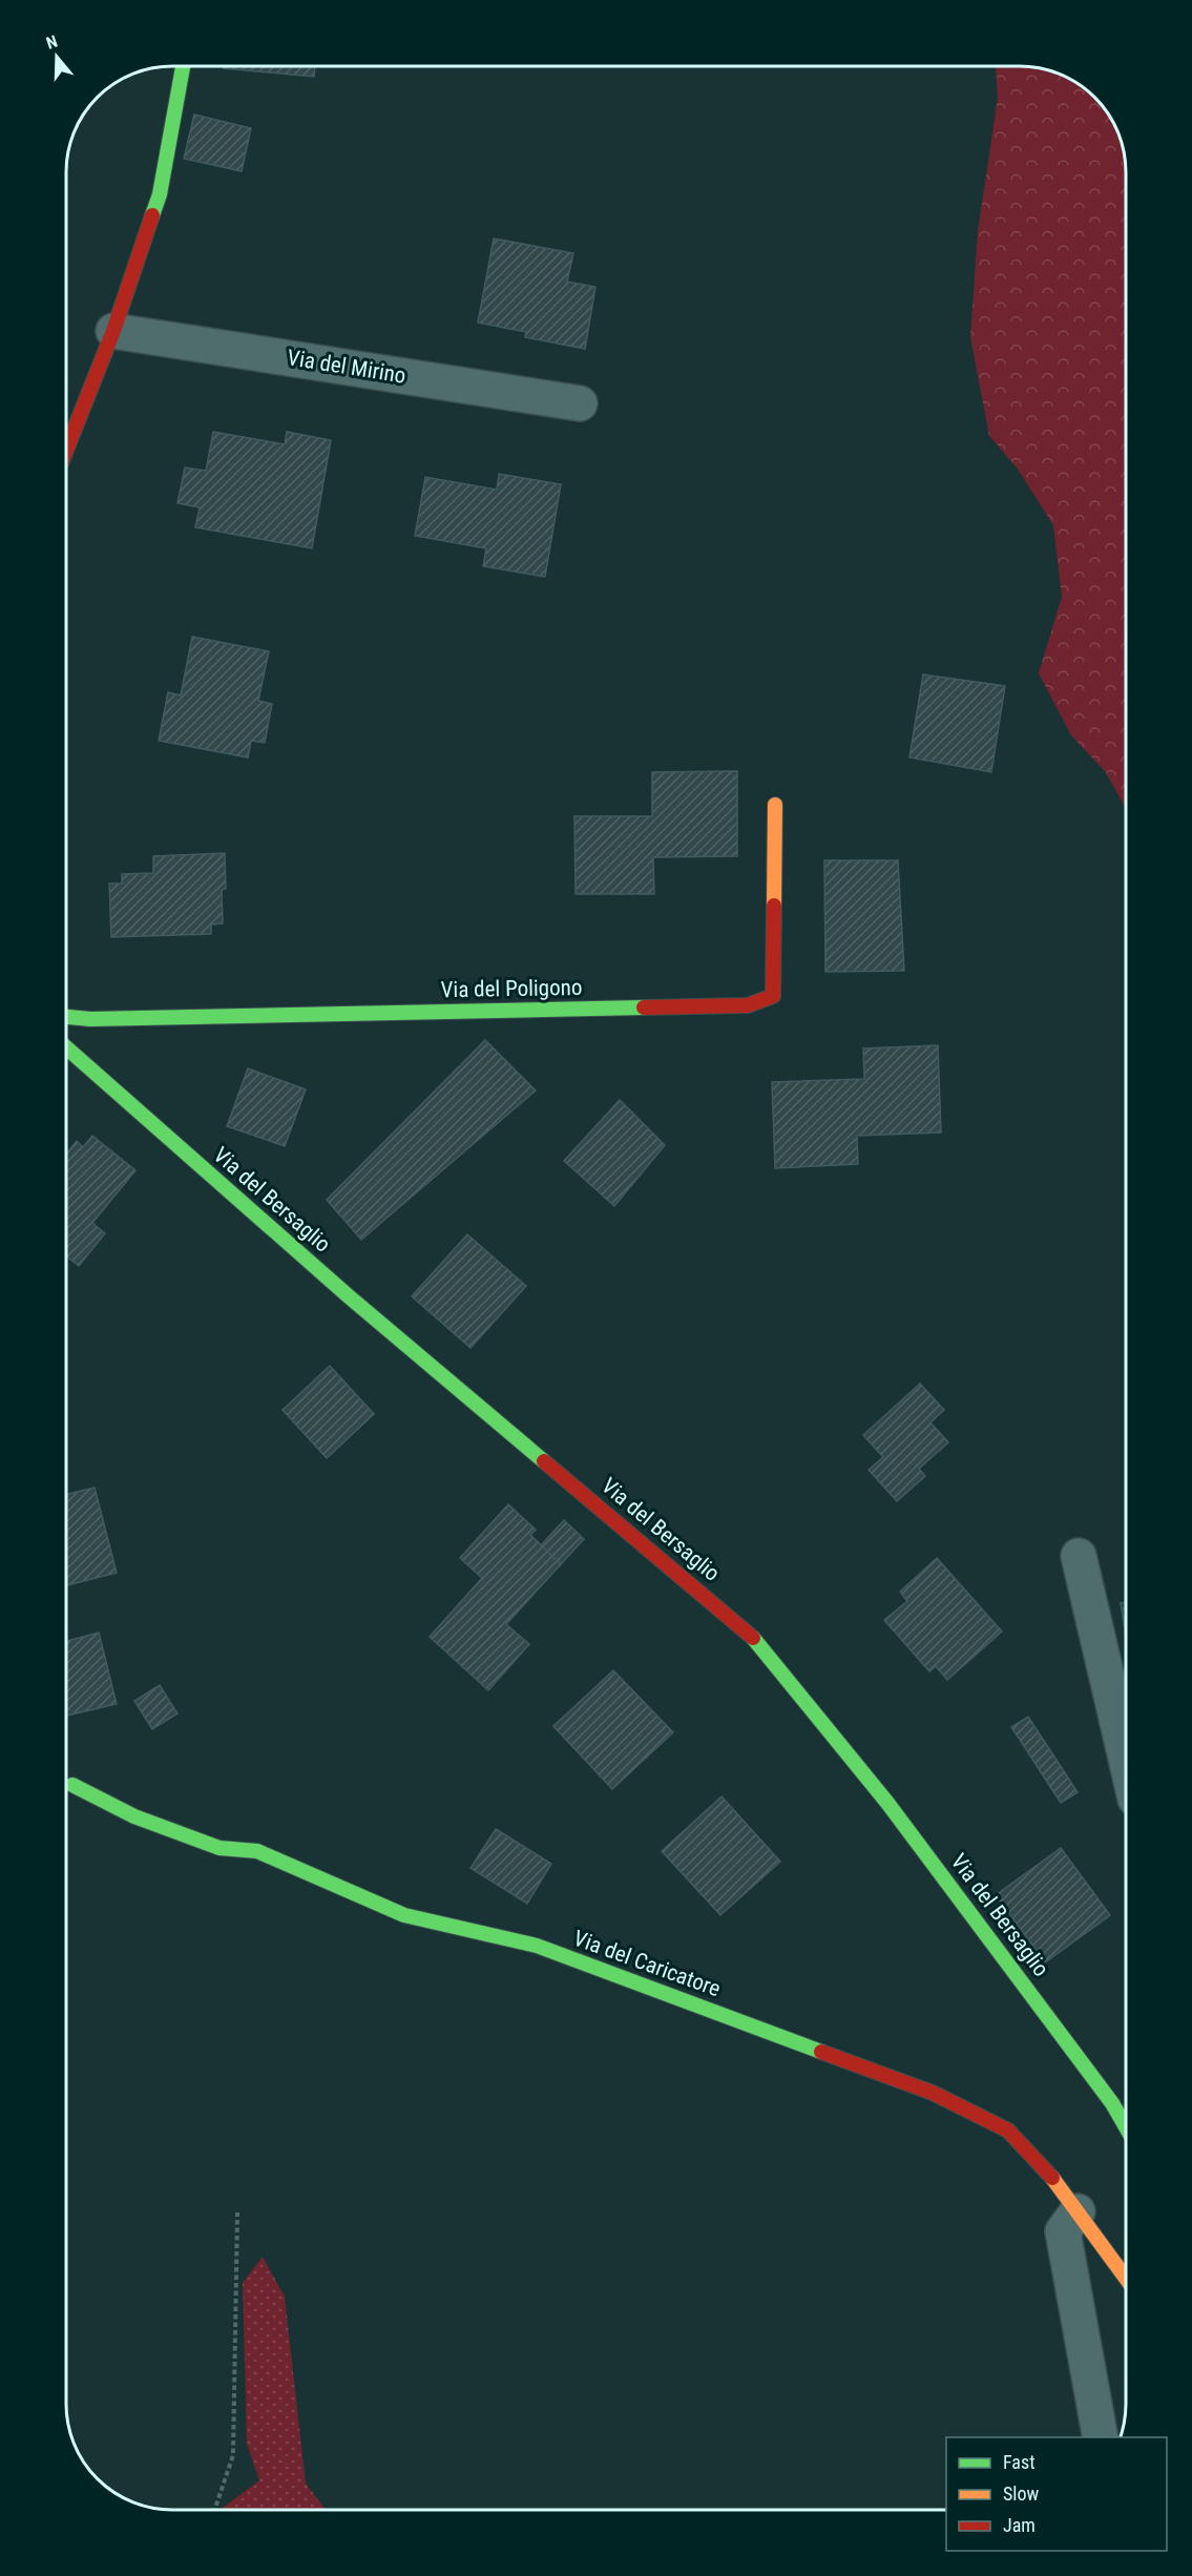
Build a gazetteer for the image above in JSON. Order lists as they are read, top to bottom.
{
  "streets": {
    "street": [
      "Via del Mirino",
      "Via del Poligono",
      "Via del Bersaglio",
      "Via del Caricatore"
    ]
  },
  "legend": ["Fast", "Slow", "Jam"],
  "north": "top"
}
